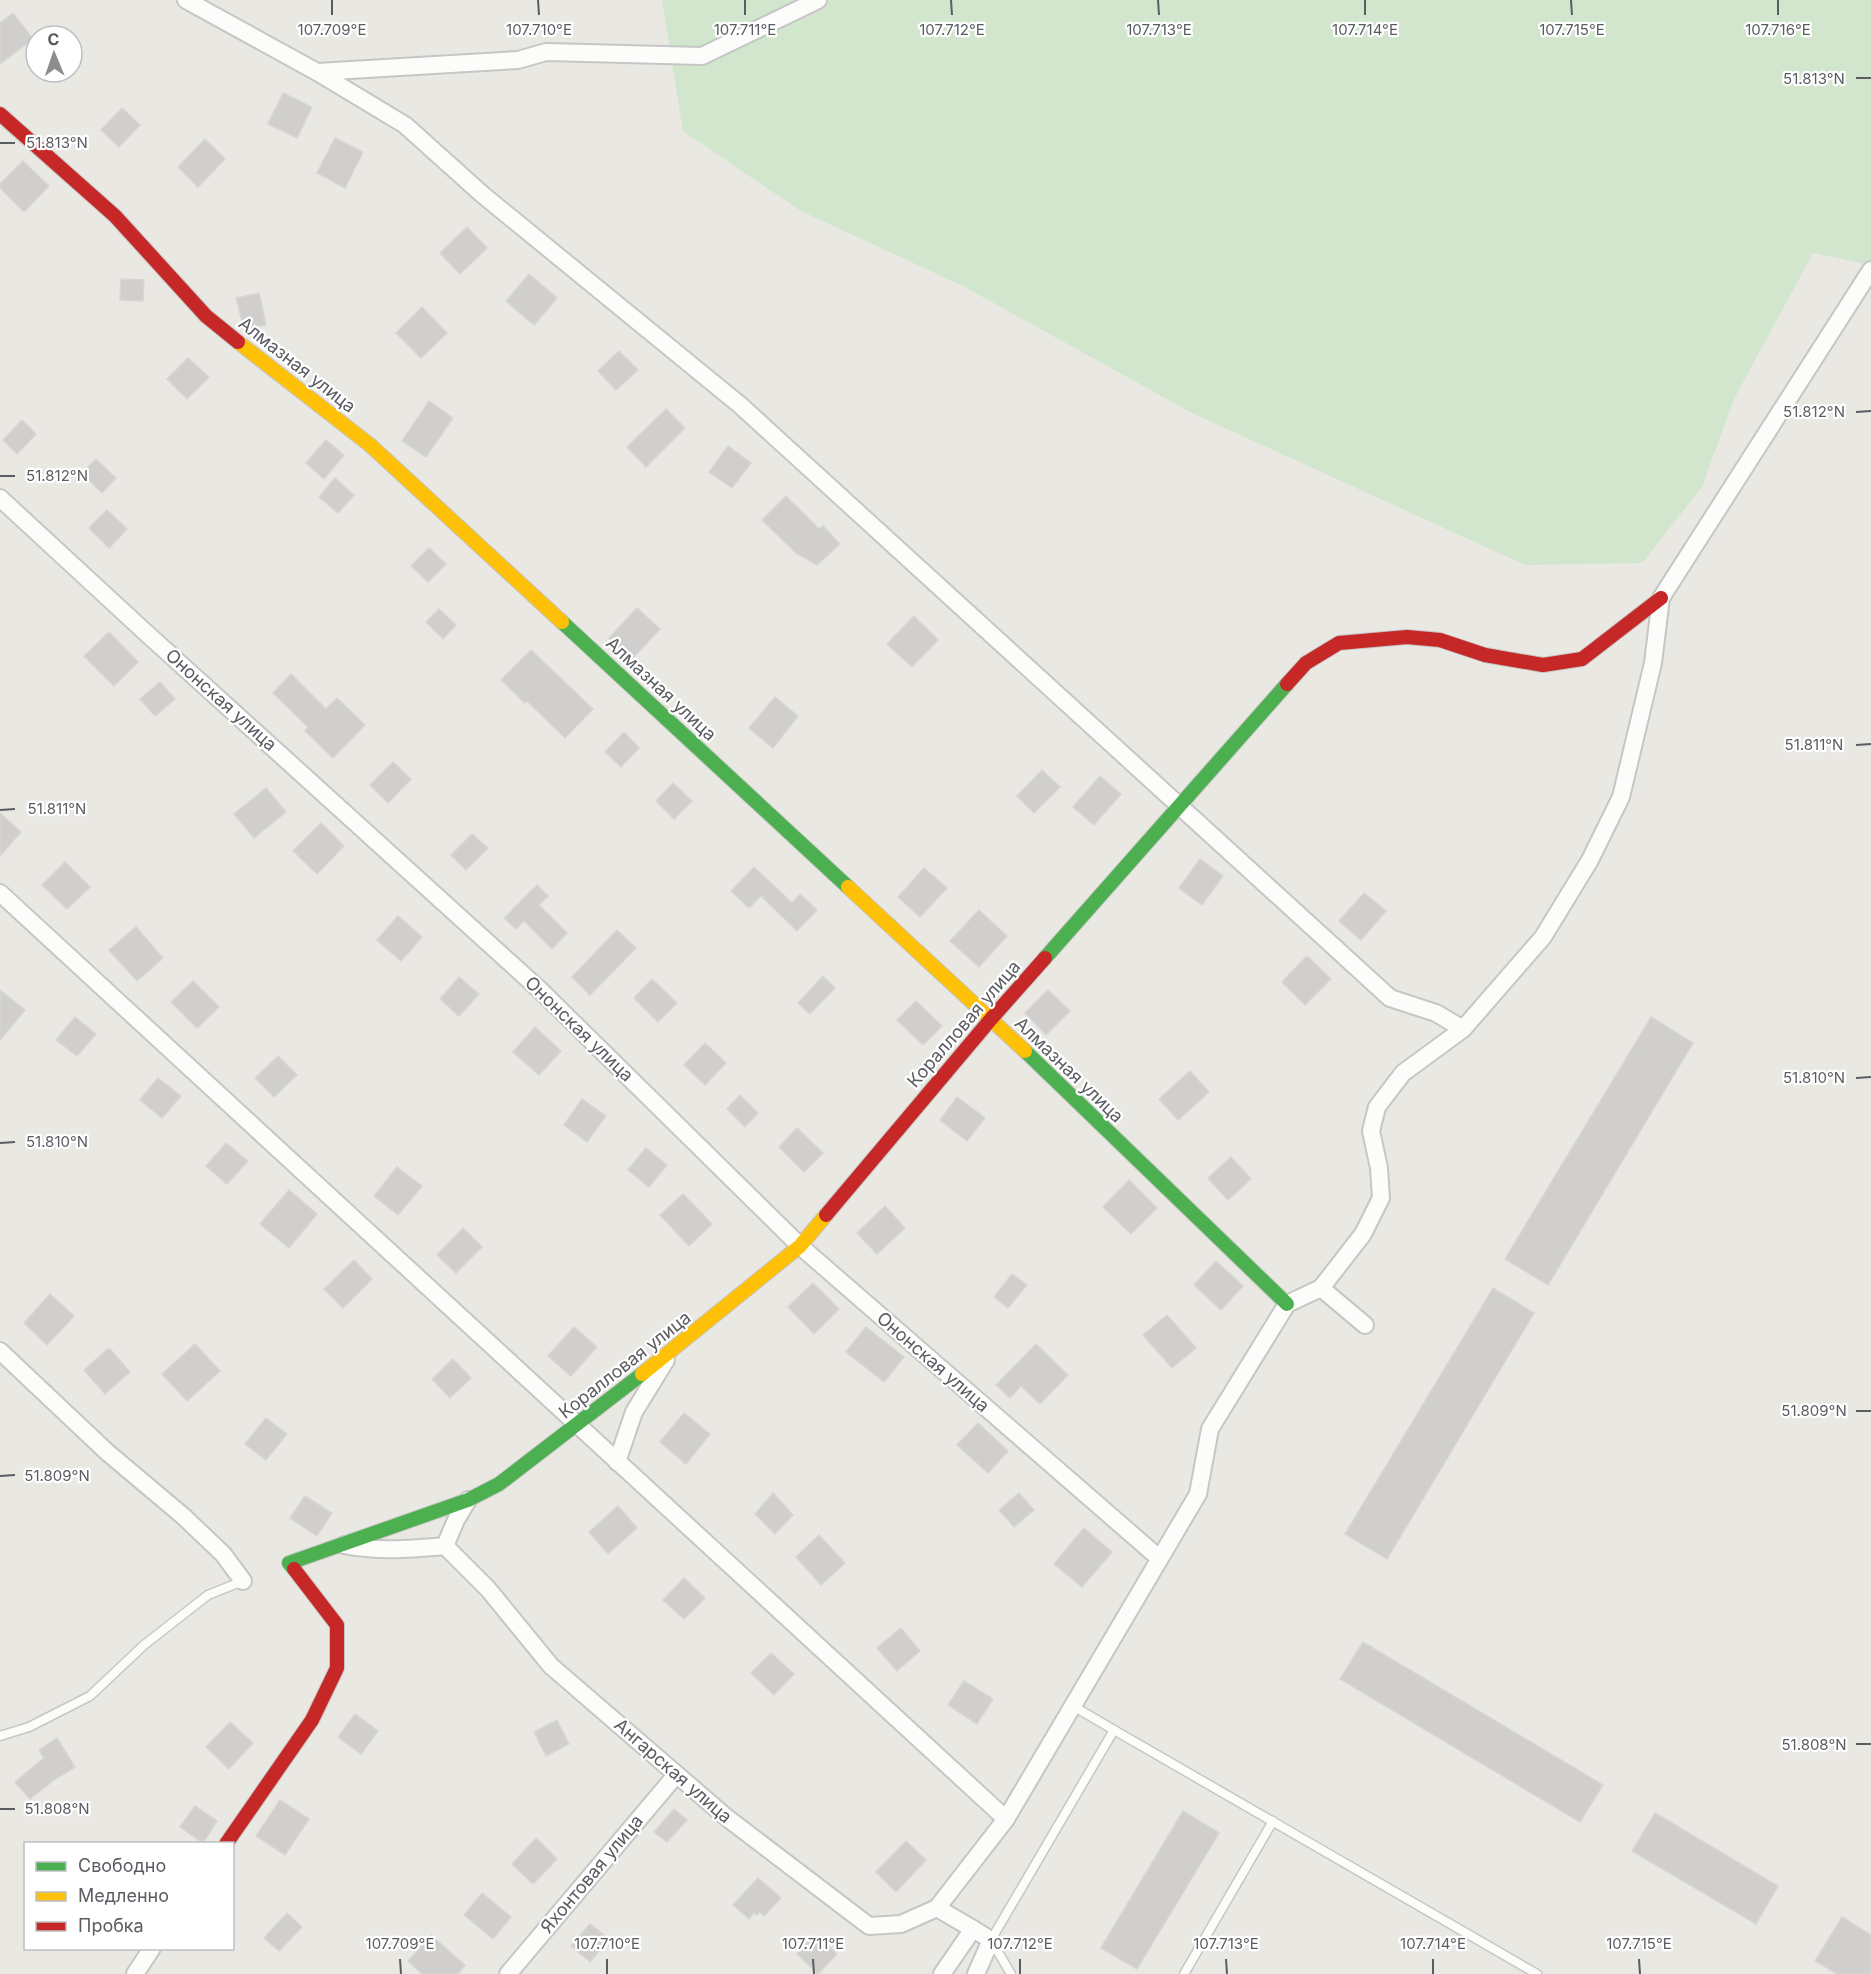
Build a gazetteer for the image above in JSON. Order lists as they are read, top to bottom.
{
  "streets": {
    "street": [
      "Алмазная улица",
      "Ононская улица",
      "Коралловая улица",
      "Ангарская улица",
      "Яхонтовая улица"
    ]
  },
  "crossings": [
    ["Алмазная улица", "Коралловая улица"],
    ["Ононская улица", "Коралловая улица"],
    ["Ангарская улица", "Яхонтовая улица"]
  ],
  "legend": ["Свободно", "Медленно", "Пробка"],
  "north": "top",
  "coordinates": [
    "107.709°E",
    "107.710°E",
    "107.711°E",
    "107.712°E",
    "107.713°E",
    "107.714°E",
    "107.715°E",
    "107.716°E",
    "51.813°N",
    "51.812°N",
    "51.811°N",
    "51.810°N",
    "51.809°N",
    "51.808°N"
  ]
}
